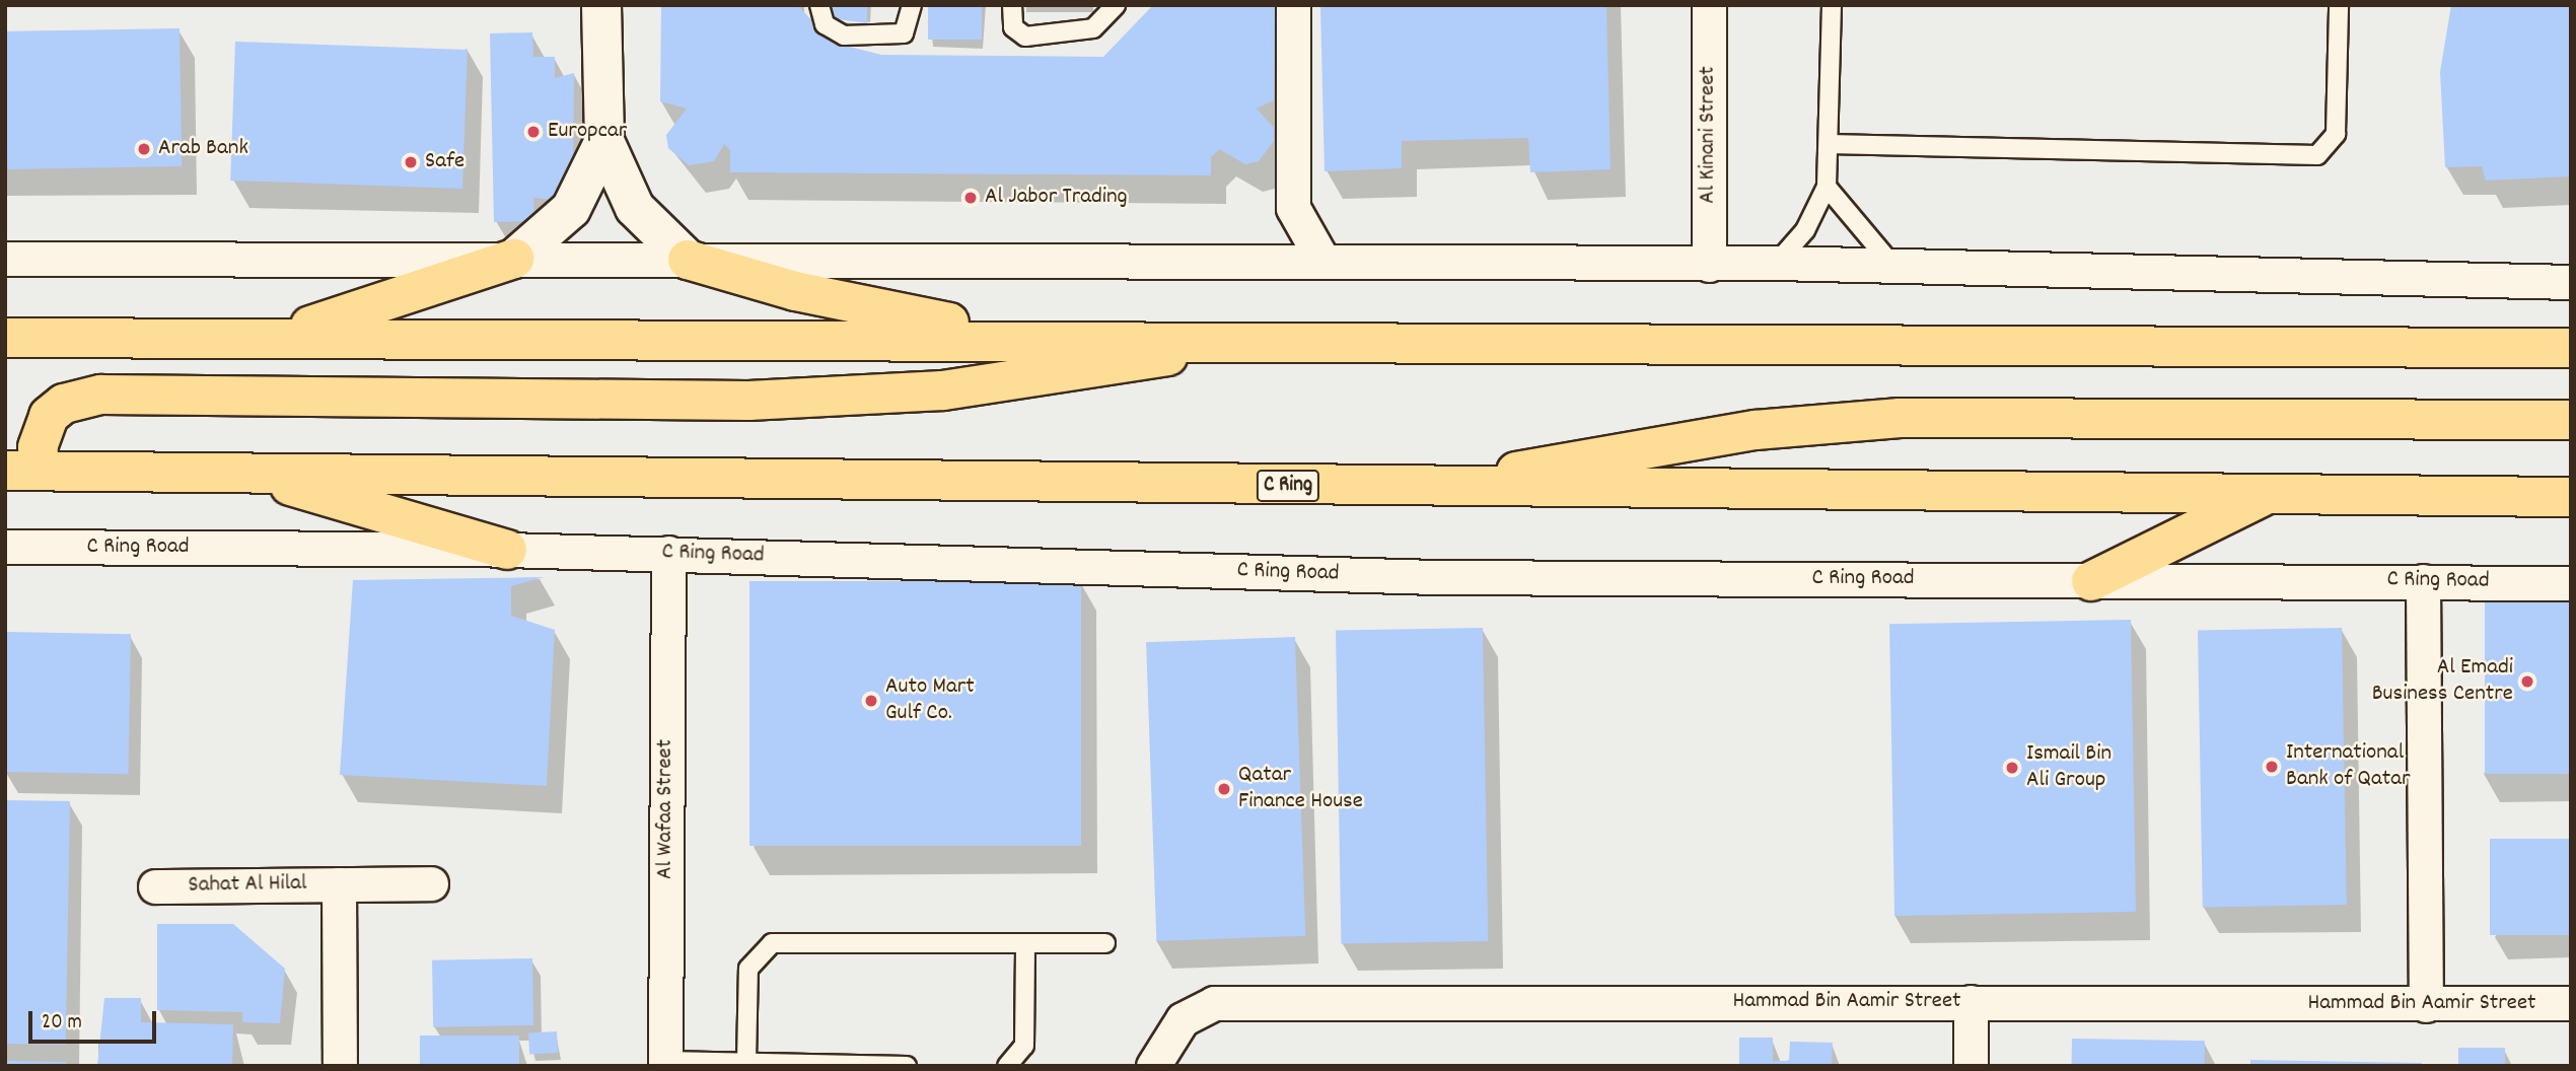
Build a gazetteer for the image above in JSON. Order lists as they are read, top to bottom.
{
  "streets": {
    "highway": ["C Ring"],
    "street": [
      "Al Kinani Street",
      "C Ring Road",
      "Al Wafaa Street",
      "Sahat Al Hilal",
      "Hammad Bin Aamir Street"
    ]
  },
  "crossings": [
    ["C Ring Road", "Al Wafaa Street"]
  ],
  "places": [
    "Europcar",
    "Arab Bank",
    "Safe",
    "Al Jabor Trading",
    "Al Emadi Business Centre",
    "Auto Mart Gulf Co.",
    "International Bank of Qatar",
    "Ismail Bin Ali Group",
    "Qatar Finance House"
  ],
  "scale_bar": "20 m"
}
